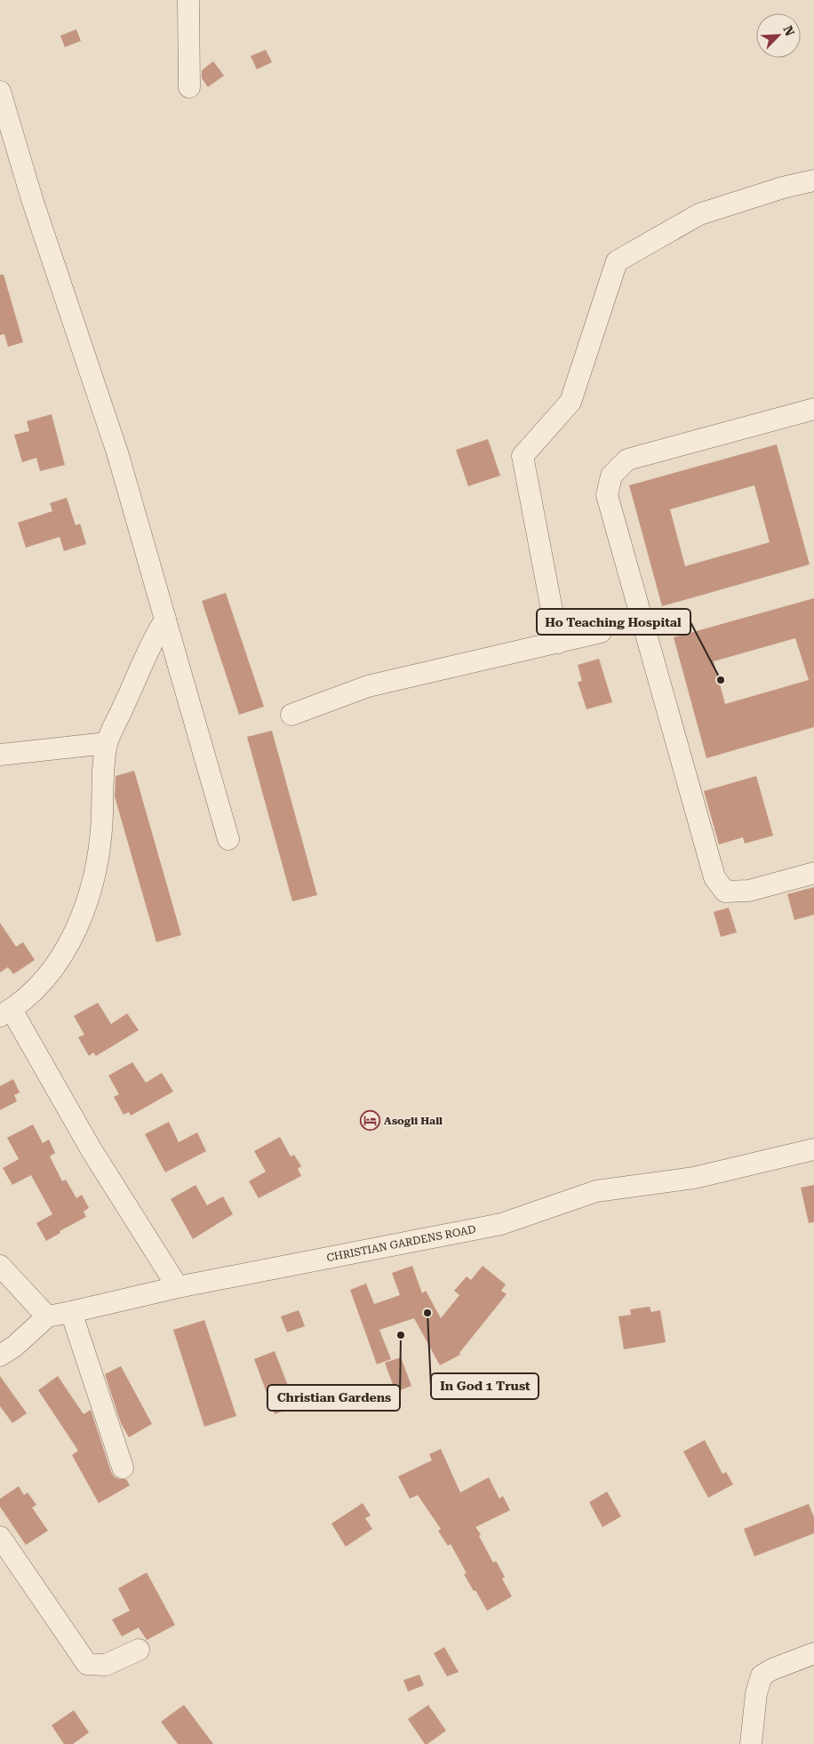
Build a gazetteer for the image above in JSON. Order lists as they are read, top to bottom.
{
  "streets": {
    "street": ["CHRISTIAN GARDENS ROAD"]
  },
  "places": {
    "other": ["Ho Teaching Hospital", "In God 1 Trust", "Christian Gardens"],
    "hotel": ["Asogli Hall"]
  },
  "north": "top right"
}
